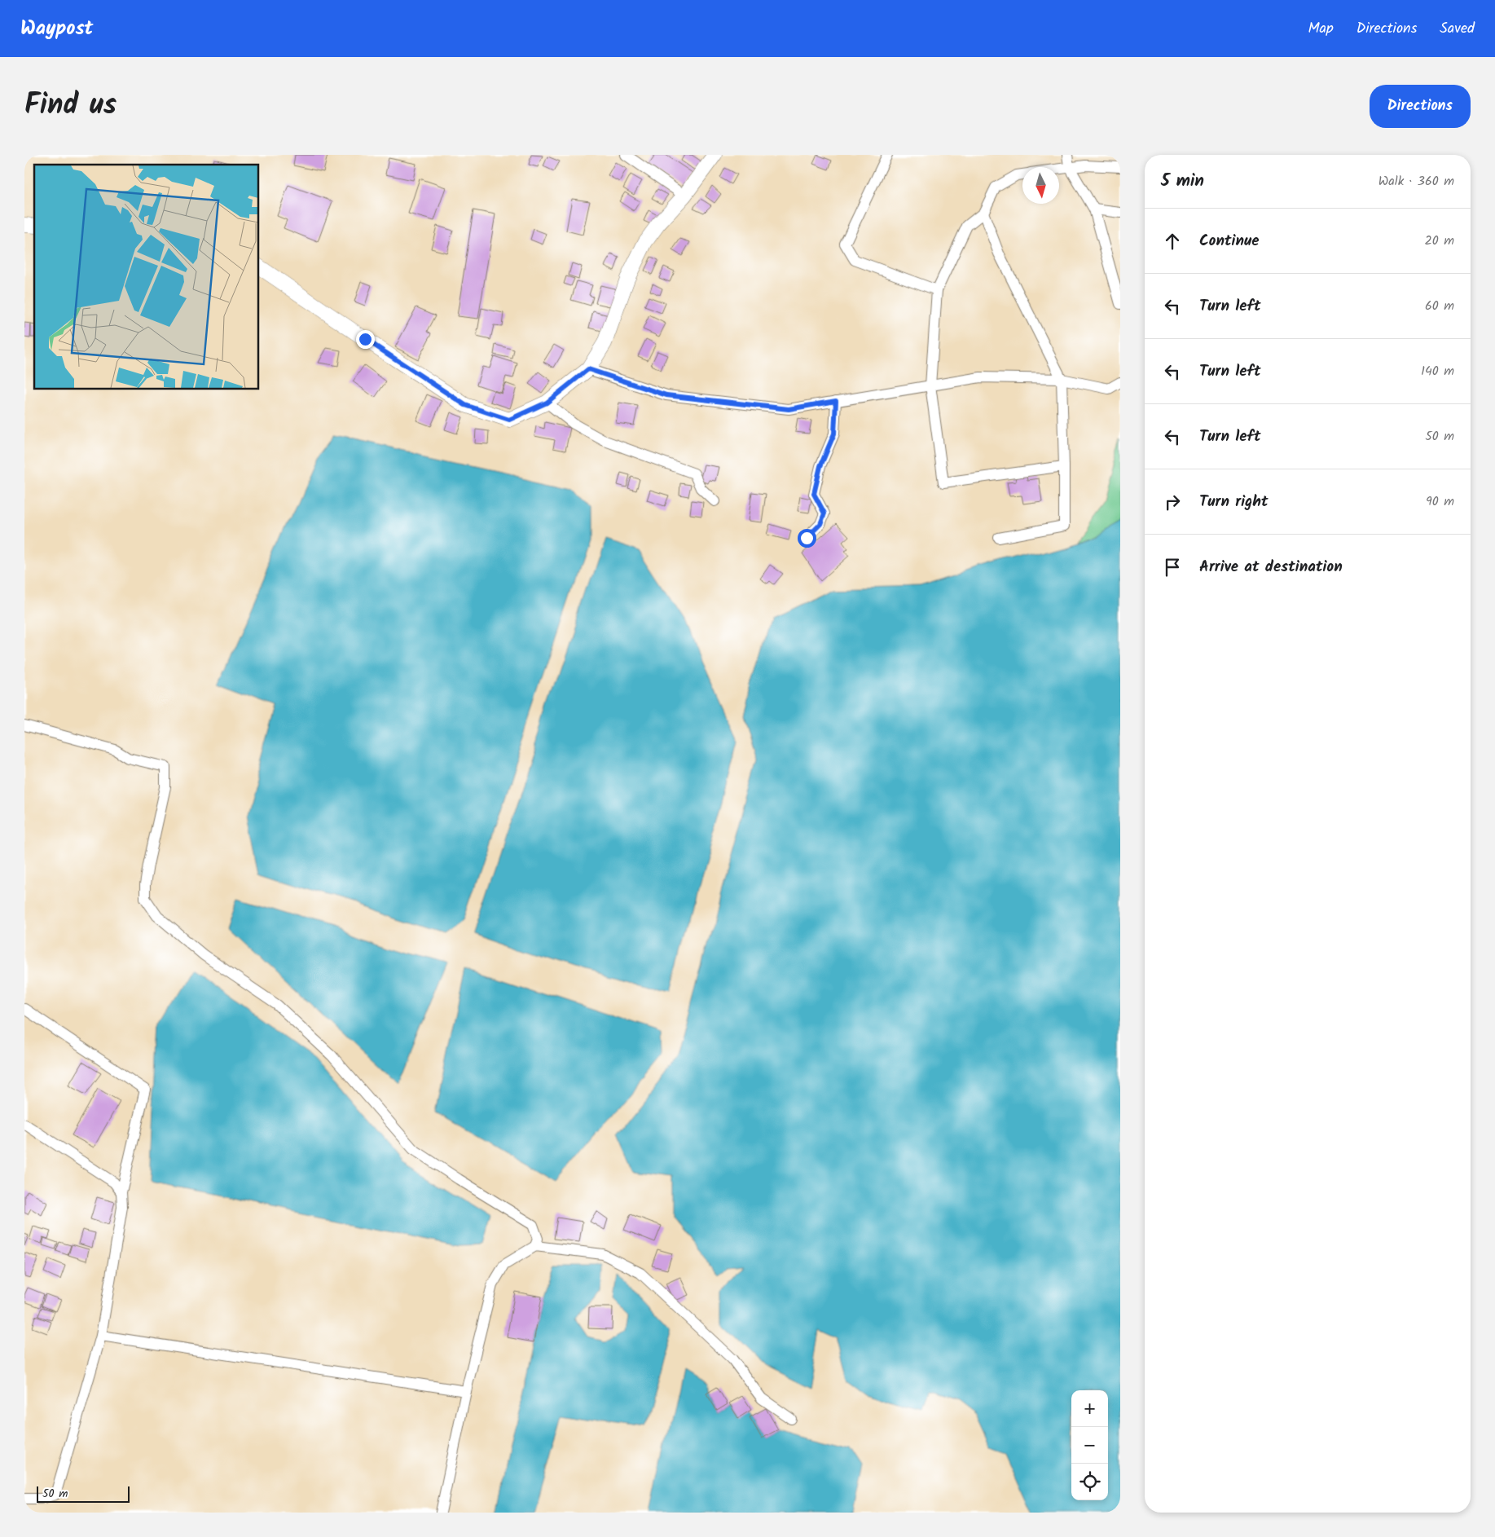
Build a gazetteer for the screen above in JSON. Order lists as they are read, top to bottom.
{
  "scale_bar": "50 m",
  "north": "bottom",
  "page": {
    "header": "Waypost",
    "nav": ["Map", "Directions", "Saved"],
    "title": "Find us",
    "buttons": "Directions",
    "heading": ["5 min", "Walk · 360 m"],
    "list": [
      ["Continue", "20 m"],
      ["Turn left", "60 m"],
      ["Turn left", "140 m"],
      ["Turn left", "50 m"],
      ["Turn right", "90 m"],
      "Arrive at destination"
    ],
    "map_buttons": ["+", "−"],
    "scale": "50 m"
  }
}
